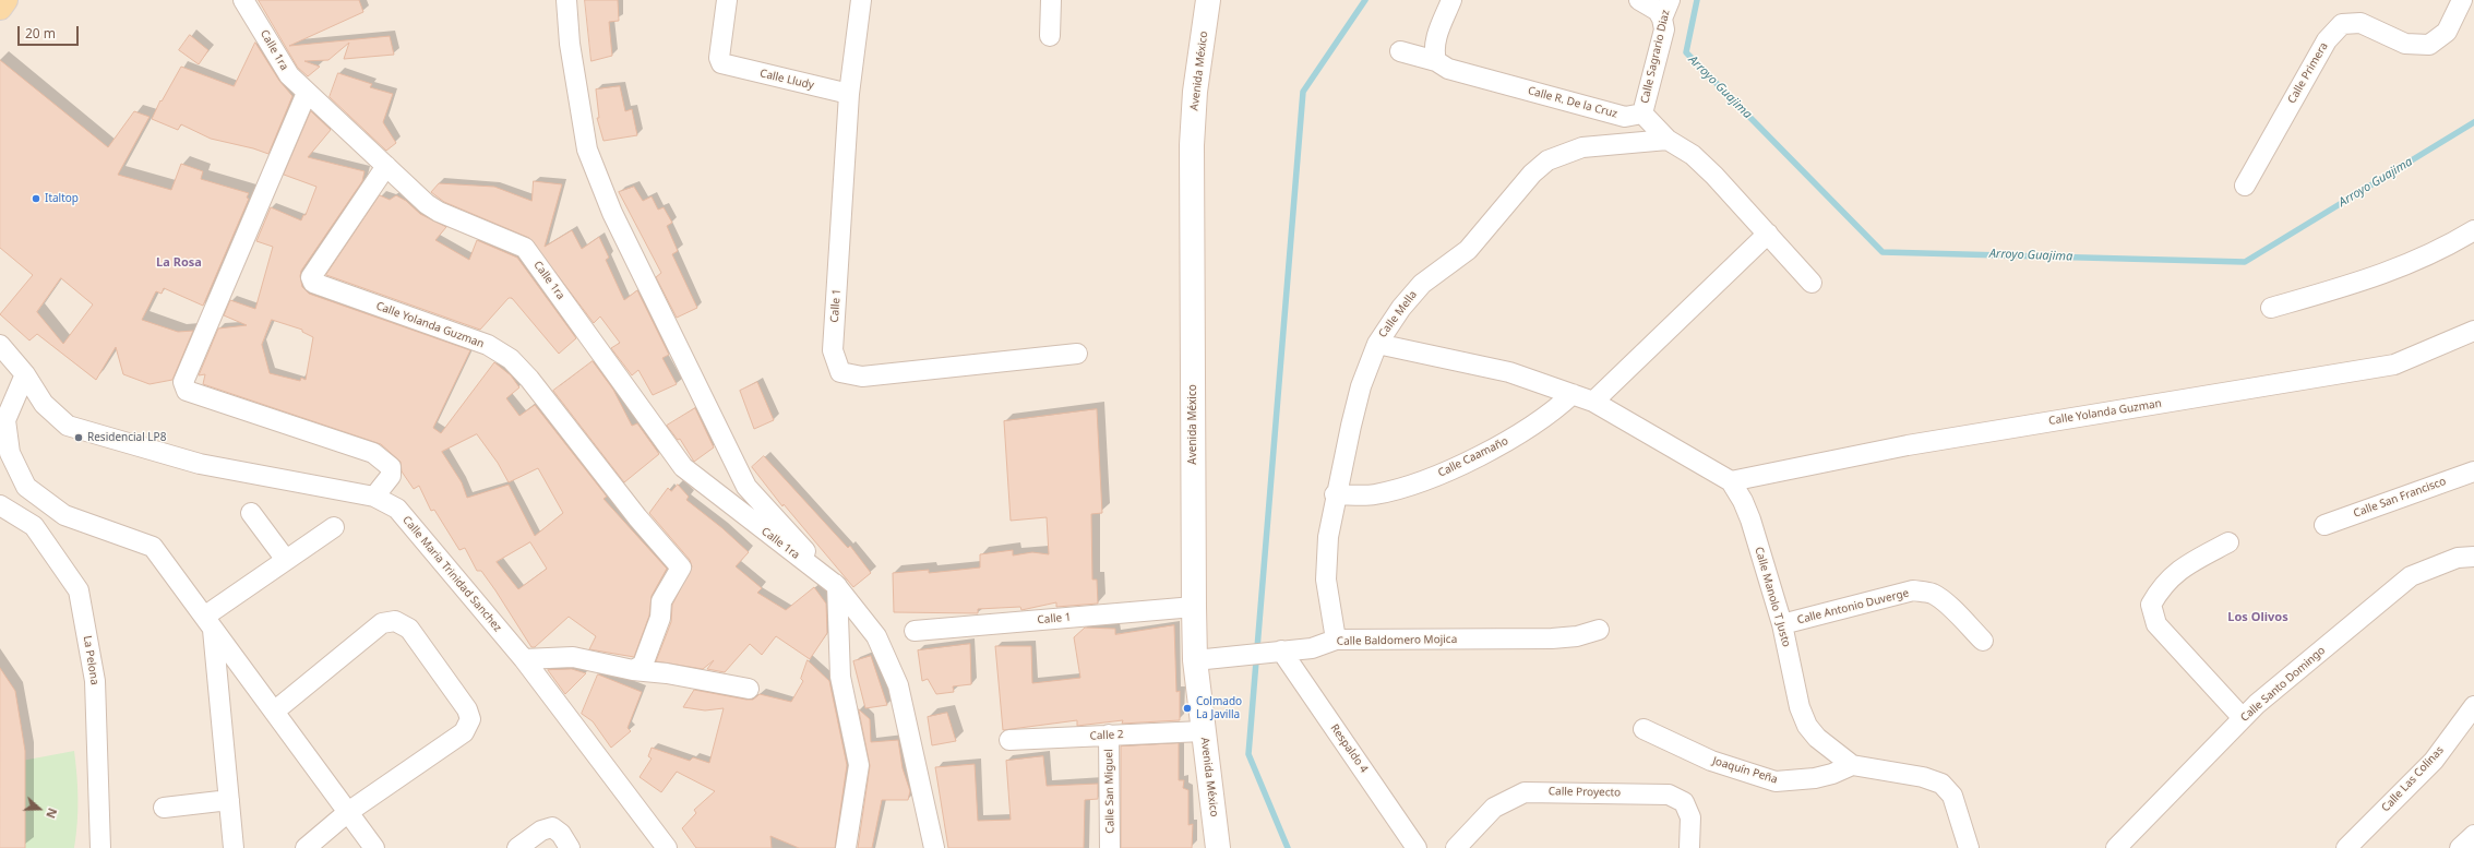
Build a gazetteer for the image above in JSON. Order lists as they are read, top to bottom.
{
  "streets": {
    "street": [
      "Calle 1ra",
      "Calle Sagrario Diaz",
      "Avenida México",
      "Calle Primera",
      "Calle Lludy",
      "Calle R. De la Cruz",
      "Calle 1",
      "Calle Mella",
      "Calle Yolanda Guzman",
      "Calle Caamaño",
      "Calle San Francisco",
      "Calle Maria Trinidad Sanchez",
      "Calle Manolo T Justo",
      "Calle Antonio Duverge",
      "Calle Baldomero Mojica",
      "La Pelona",
      "Calle Santo Domingo",
      "Calle 2",
      "Respaldo 4",
      "Joaquín Peña",
      "Calle Las Colinas",
      "Calle San Miguel",
      "Calle Proyecto"
    ]
  },
  "crossings": [
    ["Calle 1ra", "Calle Yolanda Guzman"],
    ["Calle Sagrario Diaz", "Calle R. De la Cruz"],
    ["Avenida México", "Calle 1"],
    ["Avenida México", "Calle Baldomero Mojica"],
    ["Avenida México", "Calle 2"],
    ["Calle Lludy", "Calle 1"],
    ["Calle Mella", "Calle Caamaño"],
    ["Calle Mella", "Calle Manolo T Justo"],
    ["Calle Mella", "Calle Baldomero Mojica"],
    ["Calle Yolanda Guzman", "Calle Manolo T Justo"],
    ["Calle Caamaño", "Calle Manolo T Justo"],
    ["Calle Manolo T Justo", "Calle Antonio Duverge"],
    ["Calle Manolo T Justo", "Joaquín Peña"],
    ["Calle Baldomero Mojica", "Respaldo 4"],
    ["Calle 2", "Calle San Miguel"]
  ],
  "districts": ["La Rosa", "Los Olivos"],
  "water": ["Arroyo Guajima"],
  "places": ["Italtop", "Residencial LP8", "Colmado La Javilla"],
  "scale_bar": "20 m",
  "north": "right"
}
